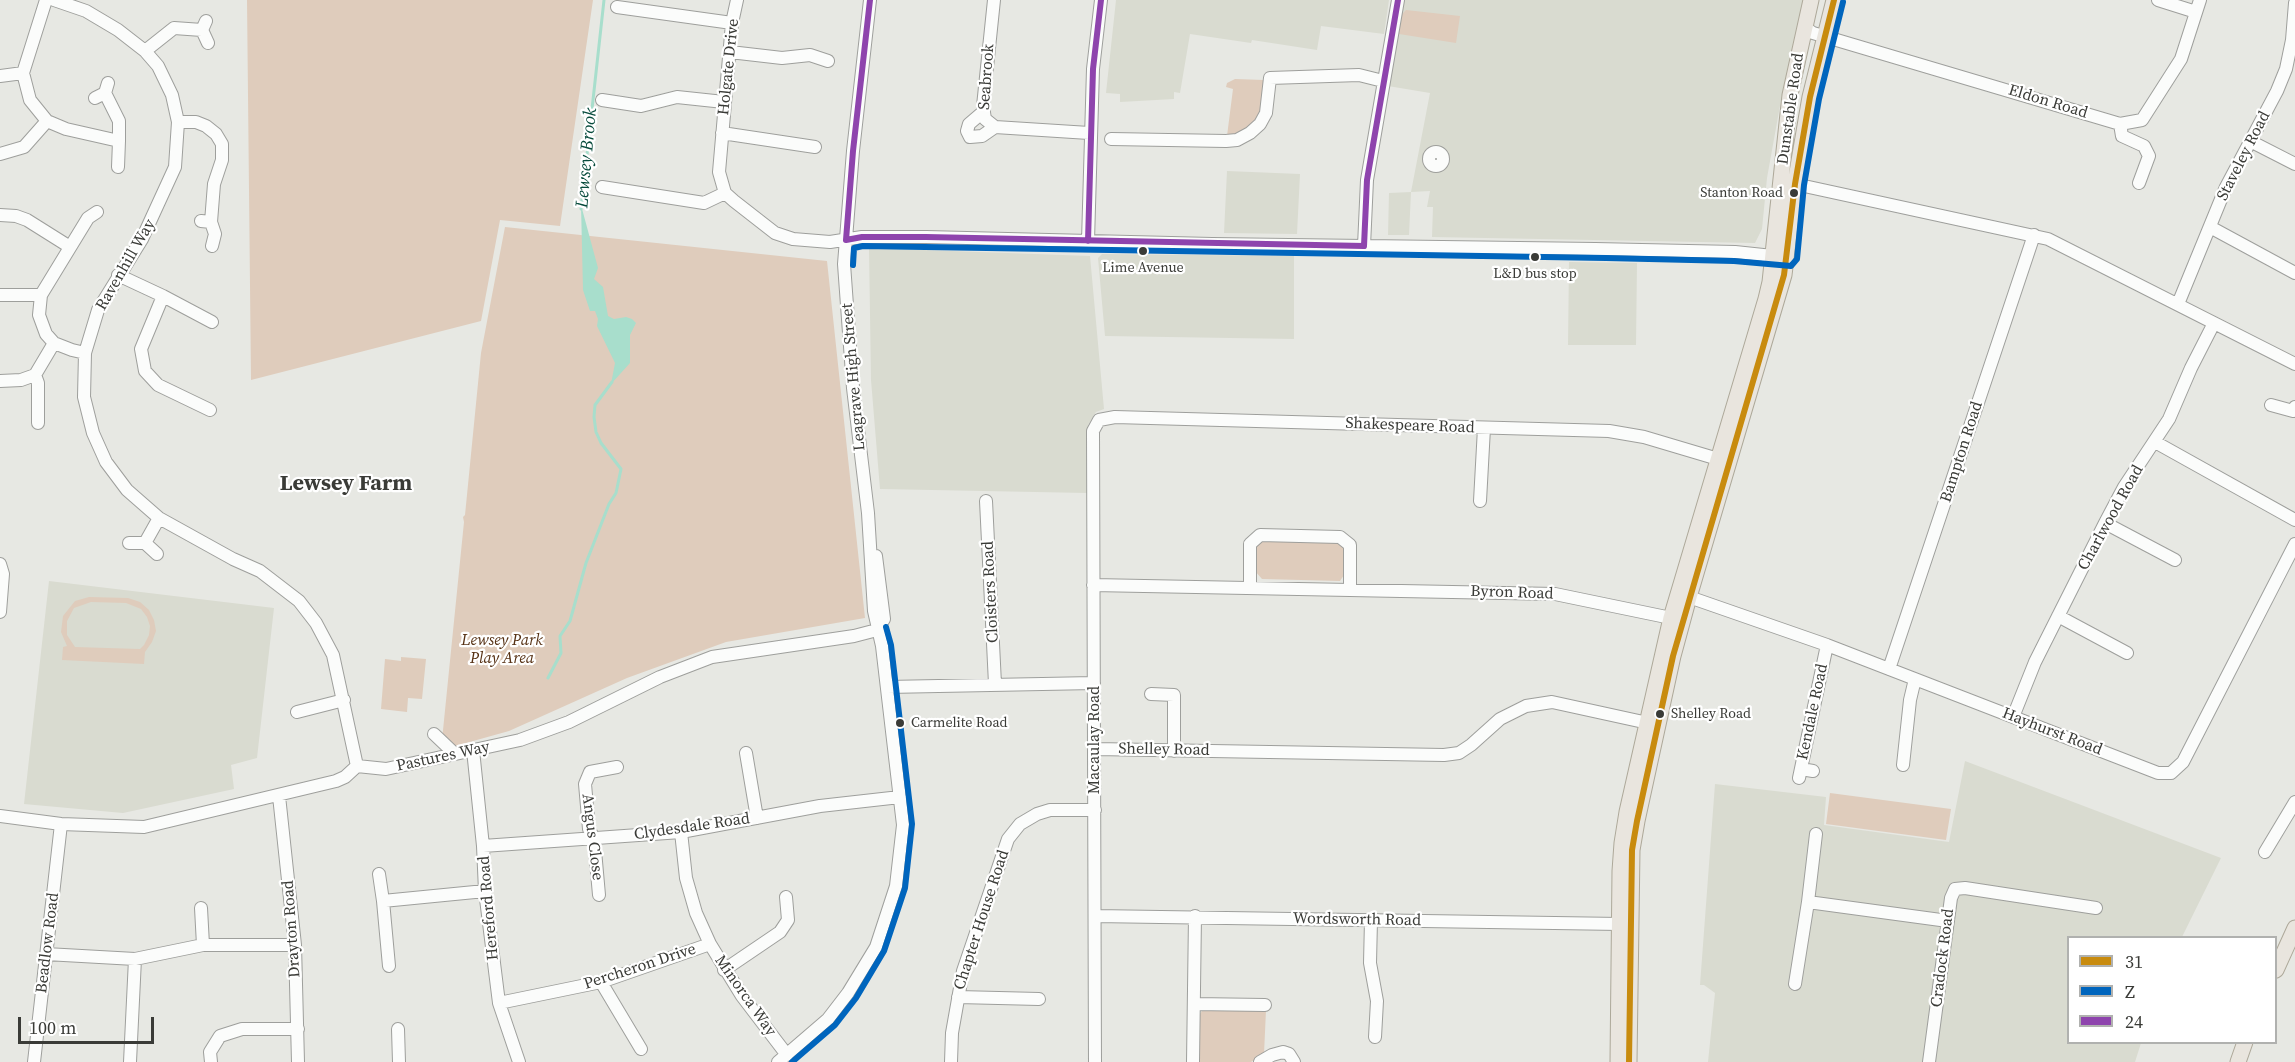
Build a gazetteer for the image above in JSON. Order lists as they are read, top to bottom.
{
  "streets": {
    "main road": ["Dunstable Road"],
    "street": [
      "Holgate Drive",
      "Seabrook",
      "Eldon Road",
      "Staveley Road",
      "Ravenhill Way",
      "Leagrave High Street",
      "Shakespeare Road",
      "Bampton Road",
      "Charlwood Road",
      "Cloisters Road",
      "Byron Road",
      "Kendale Road",
      "Hayhurst Road",
      "Macaulay Road",
      "Shelley Road",
      "Pastures Way",
      "Clydesdale Road",
      "Angus Close",
      "Hereford Road",
      "Chapter House Road",
      "Wordsworth Road",
      "Drayton Road",
      "Beadlow Road",
      "Cradock Road",
      "Percheron Drive",
      "Minorca Way"
    ]
  },
  "crossings": [
    ["Eldon Road", "Dunstable Road"],
    ["Dunstable Road", "Shakespeare Road"],
    ["Dunstable Road", "Byron Road"],
    ["Dunstable Road", "Hayhurst Road"],
    ["Dunstable Road", "Shelley Road"],
    ["Dunstable Road", "Wordsworth Road"],
    ["Ravenhill Way", "Pastures Way"],
    ["Leagrave High Street", "Pastures Way"],
    ["Leagrave High Street", "Clydesdale Road"],
    ["Leagrave High Street", "Minorca Way"],
    ["Shakespeare Road", "Macaulay Road"],
    ["Bampton Road", "Hayhurst Road"],
    ["Charlwood Road", "Hayhurst Road"],
    ["Byron Road", "Macaulay Road"],
    ["Kendale Road", "Hayhurst Road"],
    ["Macaulay Road", "Shelley Road"],
    ["Macaulay Road", "Chapter House Road"],
    ["Macaulay Road", "Wordsworth Road"],
    ["Pastures Way", "Hereford Road"],
    ["Clydesdale Road", "Angus Close"],
    ["Clydesdale Road", "Hereford Road"],
    ["Clydesdale Road", "Minorca Way"],
    ["Hereford Road", "Percheron Drive"],
    ["Percheron Drive", "Minorca Way"]
  ],
  "districts": ["Lewsey Farm"],
  "water": ["Lewsey Brook"],
  "parks": ["Lewsey Park Play Area"],
  "places": [
    "Stanton Road",
    "Lime Avenue",
    "L&D bus stop",
    "Shelley Road",
    "Carmelite Road"
  ],
  "lines": ["transit line 31", "transit line 24", "transit line Z"],
  "legend": ["31", "Z", "24"],
  "scale_bar": "100 m"
}
